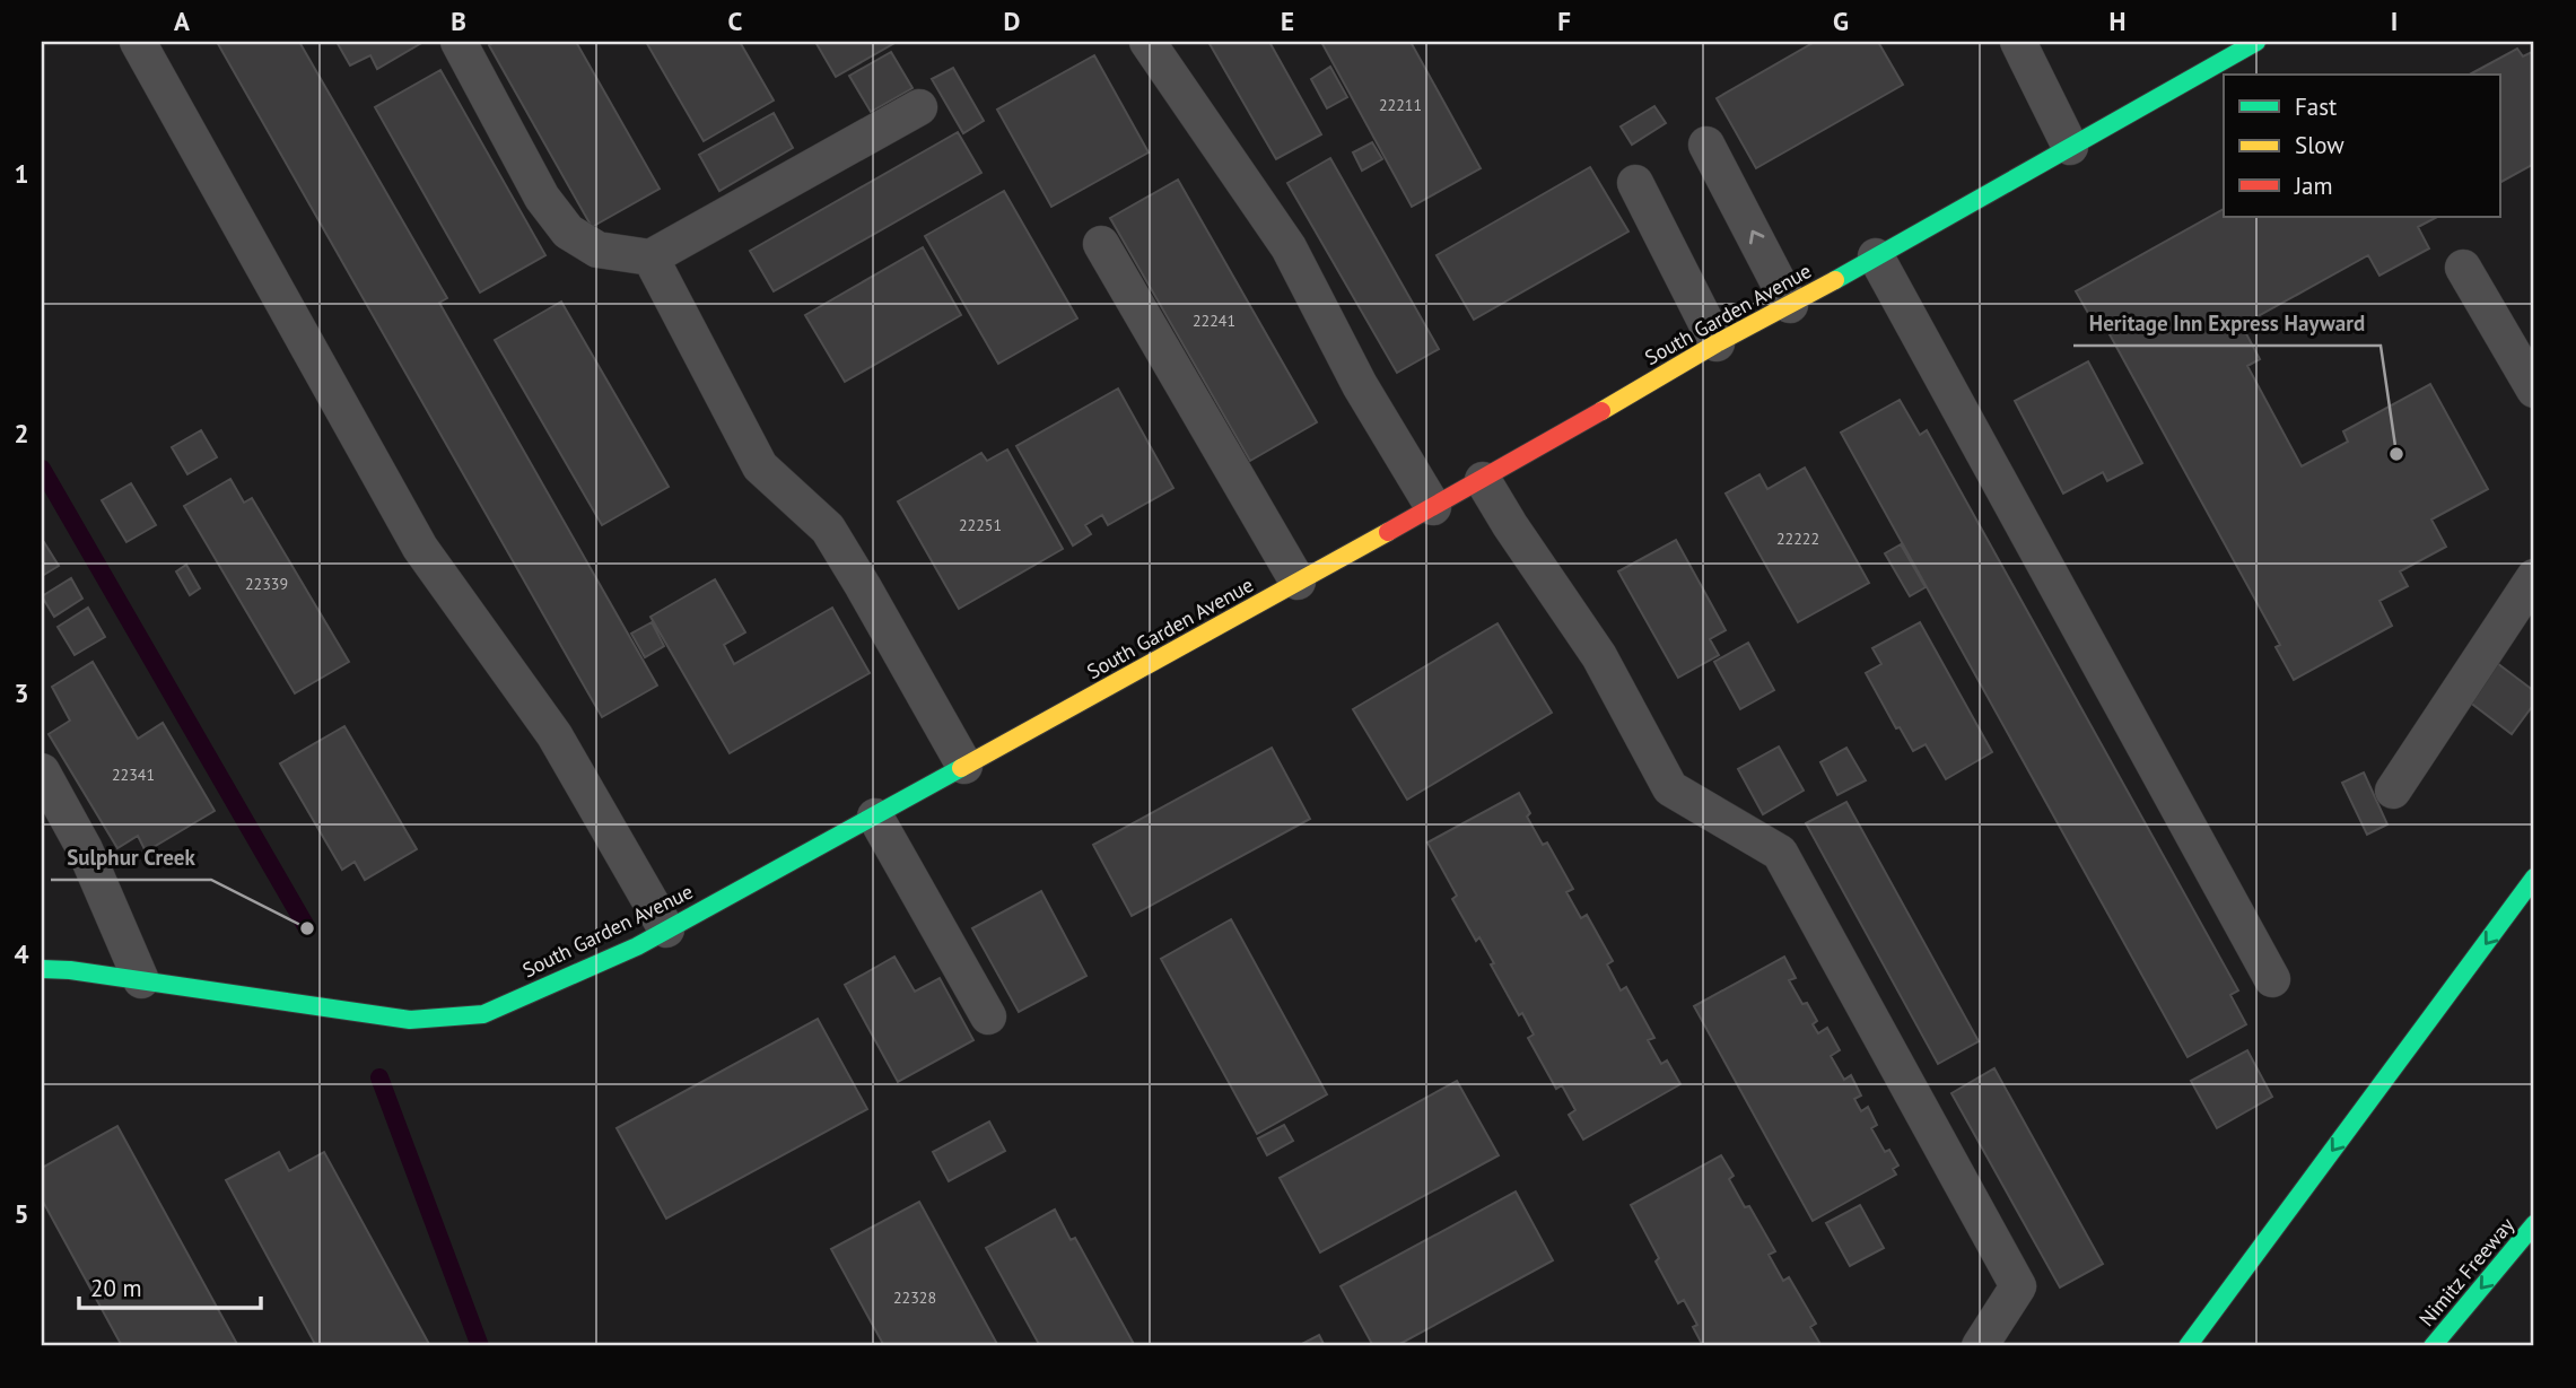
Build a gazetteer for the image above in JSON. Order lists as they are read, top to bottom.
{
  "streets": {
    "main road": ["South Garden Avenue", "Nimitz Freeway"]
  },
  "one_way": ["Nimitz Freeway"],
  "places": ["Heritage Inn Express Hayward", "Sulphur Creek"],
  "house_numbers": [
    "22211",
    "22241",
    "22251",
    "22222",
    "22339",
    "22341",
    "22328"
  ],
  "legend": ["Fast", "Slow", "Jam"],
  "scale_bar": "20 m",
  "grid": {
    "columns": [
      "A",
      "B",
      "C",
      "D",
      "E",
      "F",
      "G",
      "H",
      "I"
    ],
    "rows": [
      "1",
      "2",
      "3",
      "4",
      "5"
    ]
  }
}
